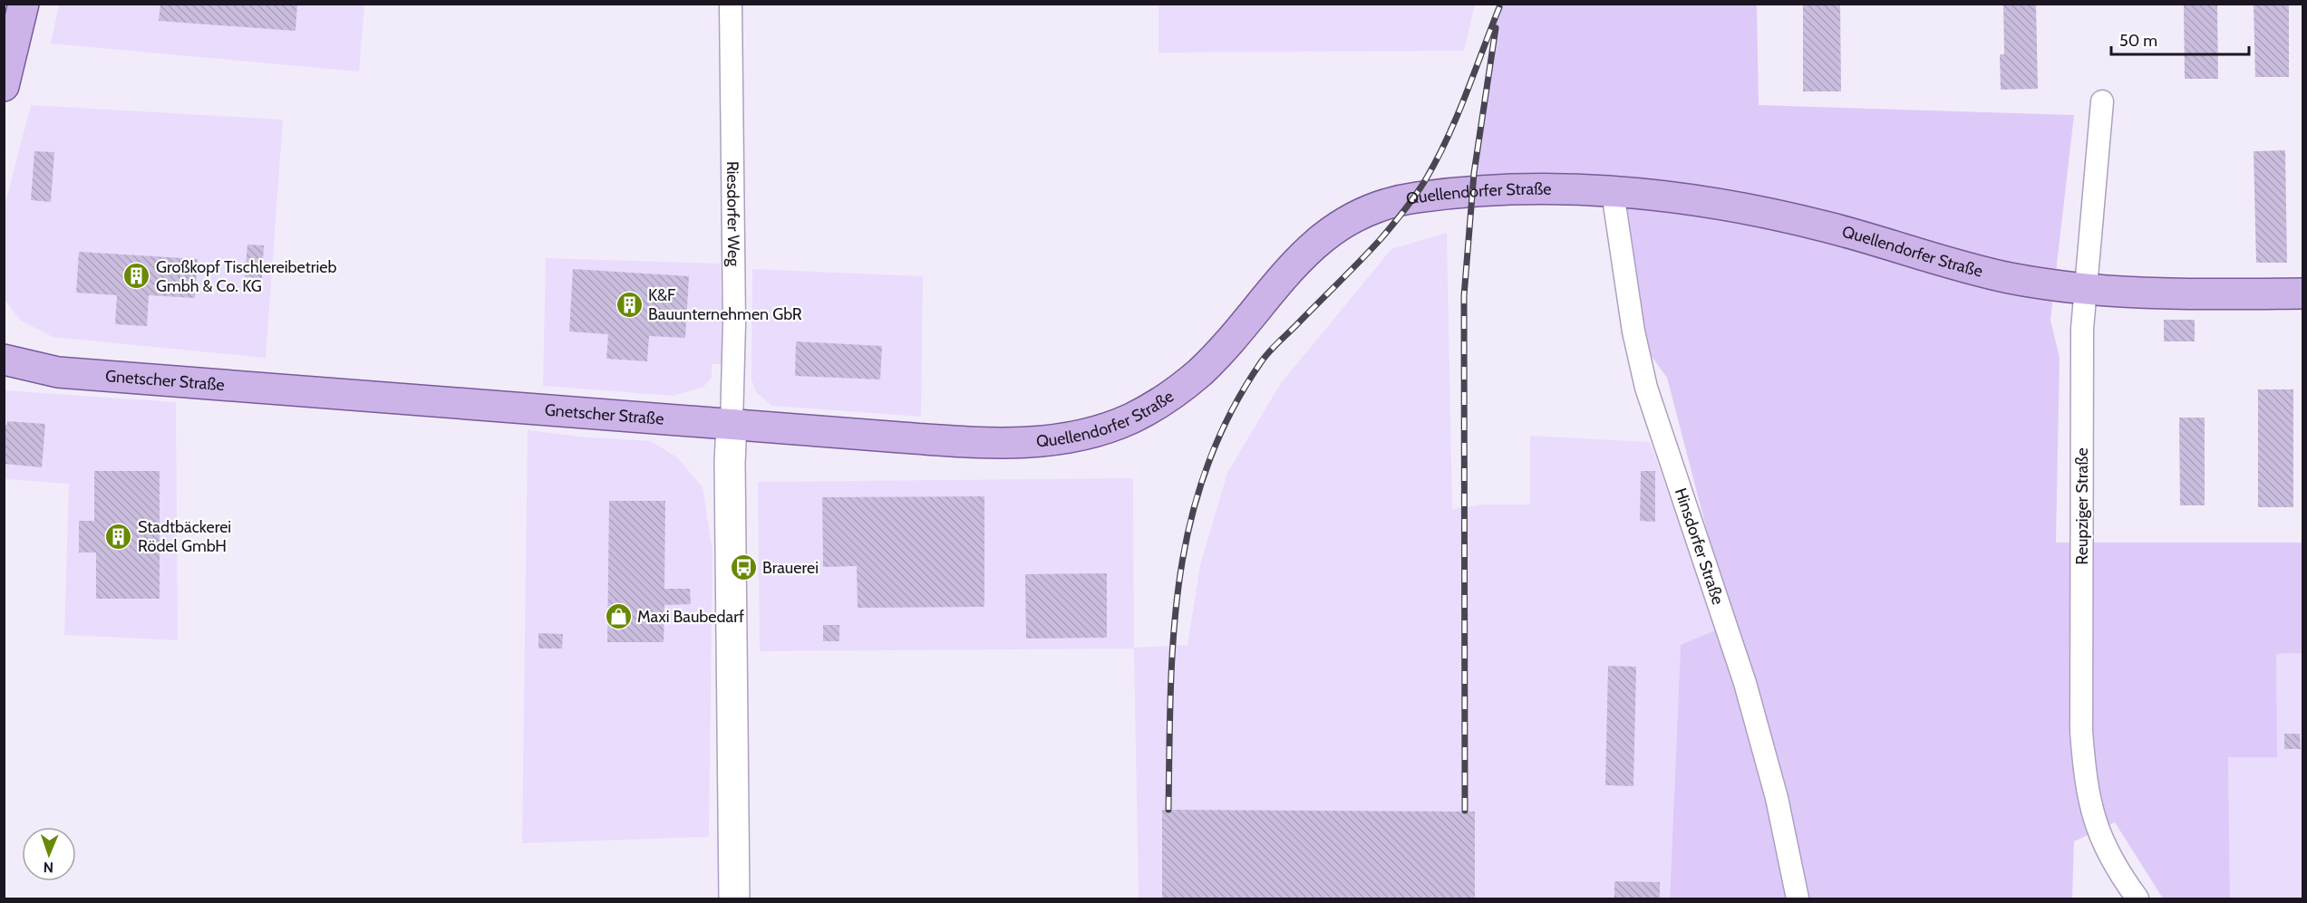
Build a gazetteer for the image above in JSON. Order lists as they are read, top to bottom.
{
  "streets": {
    "main road": ["Quellendorfer Straße", "Gnetscher Straße"],
    "street": ["Riesdorfer Weg", "Reupziger Straße", "Hinsdorfer Straße"]
  },
  "crossings": [
    ["Quellendorfer Straße", "Riesdorfer Weg"],
    ["Quellendorfer Straße", "Gnetscher Straße"],
    ["Quellendorfer Straße", "Reupziger Straße"],
    ["Quellendorfer Straße", "Hinsdorfer Straße"],
    ["Riesdorfer Weg", "Gnetscher Straße"]
  ],
  "places": {
    "building": ["Großkopf Tischlereibetrieb Gmbh & Co. KG", "K&F Bauunternehmen GbR", "Stadtbäckerei Rödel GmbH"],
    "bus stop": ["Brauerei"],
    "shop": ["Maxi Baubedarf"]
  },
  "scale_bar": "50 m",
  "north": "bottom"
}
